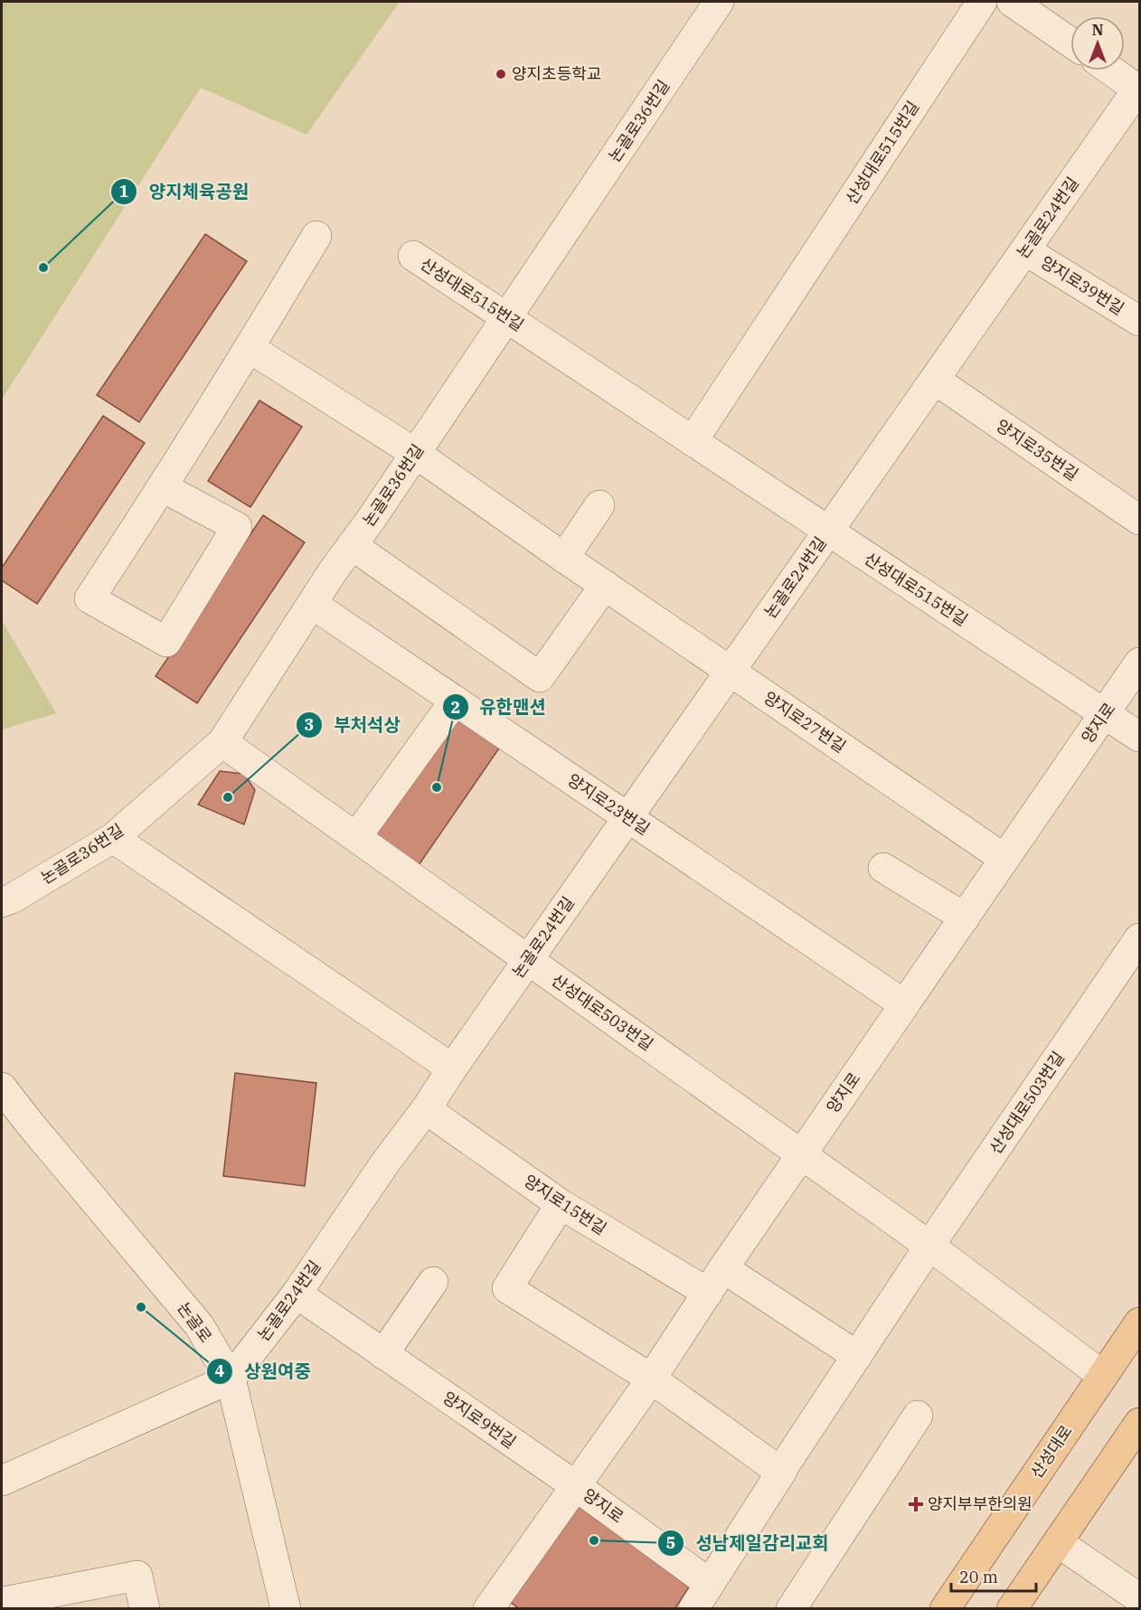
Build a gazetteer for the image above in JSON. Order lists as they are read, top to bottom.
{
  "streets": {
    "main road": ["산성대로"],
    "street": [
      "논골로36번길",
      "산성대로515번길",
      "논골로24번길",
      "양지로39번길",
      "양지로35번길",
      "양지로27번길",
      "양지로",
      "양지로23번길",
      "산성대로503번길",
      "양지로15번길",
      "논골로",
      "양지로9번길"
    ]
  },
  "crossings": [
    ["논골로36번길", "산성대로515번길"],
    ["논골로36번길", "양지로27번길"],
    ["논골로36번길", "양지로23번길"],
    ["논골로36번길", "산성대로503번길"],
    ["산성대로515번길", "논골로24번길"],
    ["산성대로515번길", "양지로"],
    ["논골로24번길", "양지로39번길"],
    ["논골로24번길", "양지로35번길"],
    ["논골로24번길", "양지로27번길"],
    ["논골로24번길", "양지로23번길"],
    ["논골로24번길", "산성대로503번길"],
    ["논골로24번길", "양지로15번길"],
    ["논골로24번길", "논골로"],
    ["논골로24번길", "양지로9번길"],
    ["양지로27번길", "양지로"],
    ["양지로", "양지로23번길"],
    ["양지로", "산성대로503번길"],
    ["양지로", "양지로15번길"],
    ["양지로", "양지로9번길"],
    ["산성대로503번길", "산성대로"]
  ],
  "places": {
    "other": [
      "양지초등학교",
      "양지체육공원",
      "유한맨션",
      "부처석상",
      "상원여중",
      "성남제일감리교회"
    ],
    "health": ["양지부부한의원"]
  },
  "scale_bar": "20 m",
  "north": "top"
}
